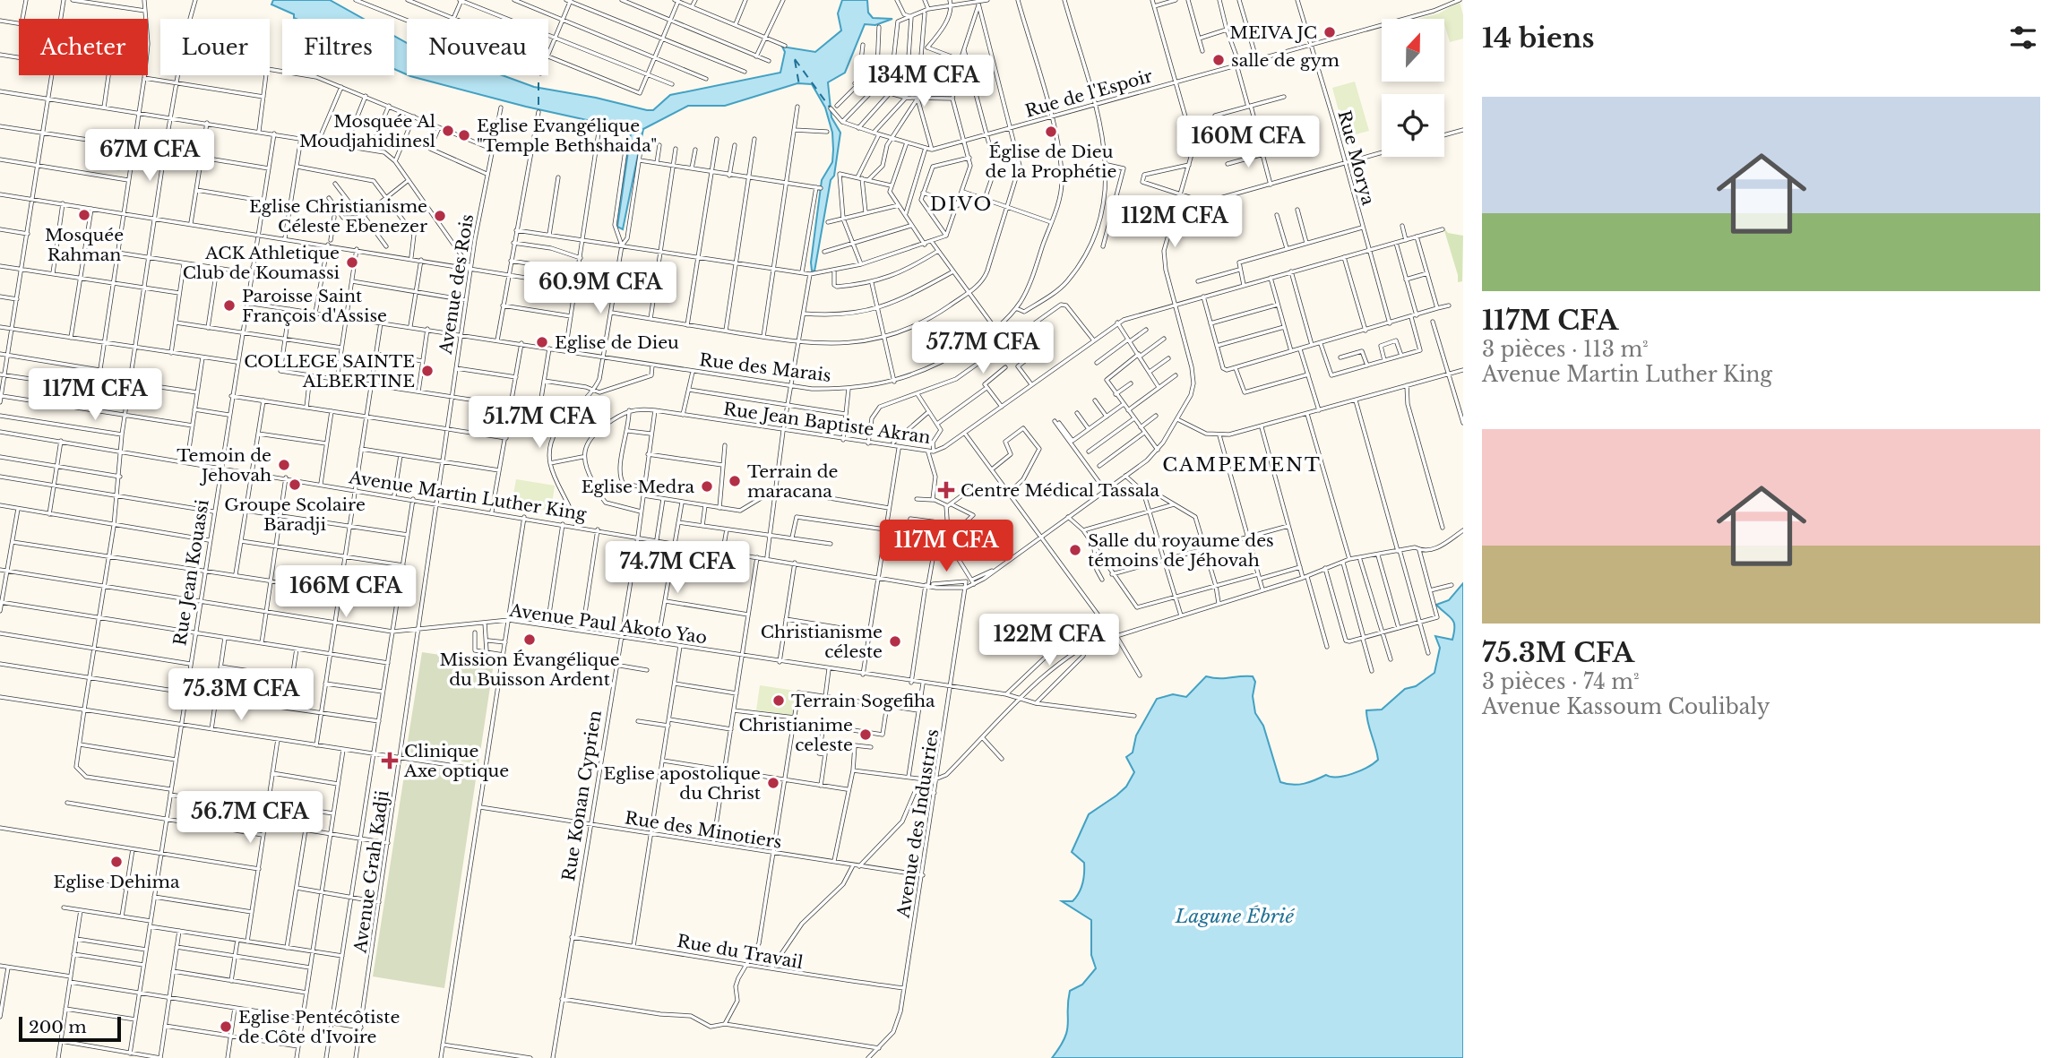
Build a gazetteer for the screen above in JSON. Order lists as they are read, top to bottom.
{
  "streets": {
    "street": [
      "Rue de l'Espoir",
      "Rue Morya",
      "Avenue des Rois",
      "Rue des Marais",
      "Rue Jean Baptiste Akran",
      "Avenue Martin Luther King",
      "Rue Jean Kouassi",
      "Avenue Paul Akoto Yao",
      "Rue Konan Cyprien",
      "Avenue des Industries",
      "Rue des Minotiers",
      "Avenue Grah Kadji",
      "Rue du Travail"
    ]
  },
  "crossings": [
    ["Rue de l'Espoir", "Rue Morya"],
    ["Rue de l'Espoir", "Rue des Marais"],
    ["Rue de l'Espoir", "Avenue Martin Luther King"],
    ["Rue Morya", "Rue Jean Baptiste Akran"],
    ["Avenue des Rois", "Rue des Marais"],
    ["Avenue des Rois", "Avenue Martin Luther King"],
    ["Avenue des Rois", "Avenue Grah Kadji"],
    ["Rue des Marais", "Rue Jean Kouassi"],
    ["Rue Jean Baptiste Akran", "Avenue Martin Luther King"],
    ["Rue Jean Baptiste Akran", "Rue Konan Cyprien"],
    ["Avenue Martin Luther King", "Rue Jean Kouassi"],
    ["Avenue Martin Luther King", "Rue Konan Cyprien"],
    ["Avenue Martin Luther King", "Avenue des Industries"],
    ["Avenue Martin Luther King", "Avenue Grah Kadji"],
    ["Rue Jean Kouassi", "Avenue Paul Akoto Yao"],
    ["Avenue Paul Akoto Yao", "Rue Konan Cyprien"],
    ["Avenue Paul Akoto Yao", "Avenue des Industries"],
    ["Avenue Paul Akoto Yao", "Avenue Grah Kadji"],
    ["Rue Konan Cyprien", "Rue des Minotiers"],
    ["Rue Konan Cyprien", "Rue du Travail"],
    ["Avenue des Industries", "Rue des Minotiers"],
    ["Avenue des Industries", "Rue du Travail"]
  ],
  "districts": ["DIVO", "CAMPEMENT"],
  "water": ["Lagune Ébrié"],
  "places": {
    "other": [
      "MEIVA JC",
      "salle de gym",
      "Mosquée Al Moudjahidinesl",
      "Église de Dieu de la Prophétie",
      "Eglise Evangélique \"Temple Bethshaida\"",
      "Mosquée Rahman",
      "Eglise Christianisme Céleste Ebenezer",
      "ACK Athletique Club de Koumassi",
      "Paroisse Saint François d'Assise",
      "Eglise de Dieu",
      "COLLEGE SAINTE ALBERTINE",
      "Temoin de Jehovah",
      "Terrain de maracana",
      "Groupe Scolaire Baradji",
      "Eglise Medra",
      "Salle du royaume des témoins de Jéhovah",
      "Mission Évangélique du Buisson Ardent",
      "Christianisme céleste",
      "Terrain Sogefiha",
      "Christianime celeste",
      "Eglise apostolique du Christ",
      "Eglise Dehima",
      "Eglise Pentécôtiste de Côte d'Ivoire"
    ],
    "health": ["Centre Médical Tassala", "Clinique Axe optique"]
  },
  "scale_bar": "200 m",
  "north": "top",
  "page": {
    "heading": "14 biens",
    "chip": [
      "Acheter",
      "Louer",
      "Filtres",
      "Nouveau"
    ],
    "price": [
      "134M CFA",
      "160M CFA",
      "67M CFA",
      "112M CFA",
      "60.9M CFA",
      "57.7M CFA",
      "117M CFA",
      "51.7M CFA",
      "117M CFA",
      "74.7M CFA",
      "166M CFA",
      "122M CFA",
      "75.3M CFA",
      "56.7M CFA"
    ],
    "list": [
      {
        "name": "117M CFA",
        "note": "3 pièces · 113 m² · Avenue Martin Luther King"
      },
      {
        "name": "75.3M CFA",
        "note": "3 pièces · 74 m² · Avenue Kassoum Coulibaly"
      }
    ],
    "scale": "200 m"
  }
}
